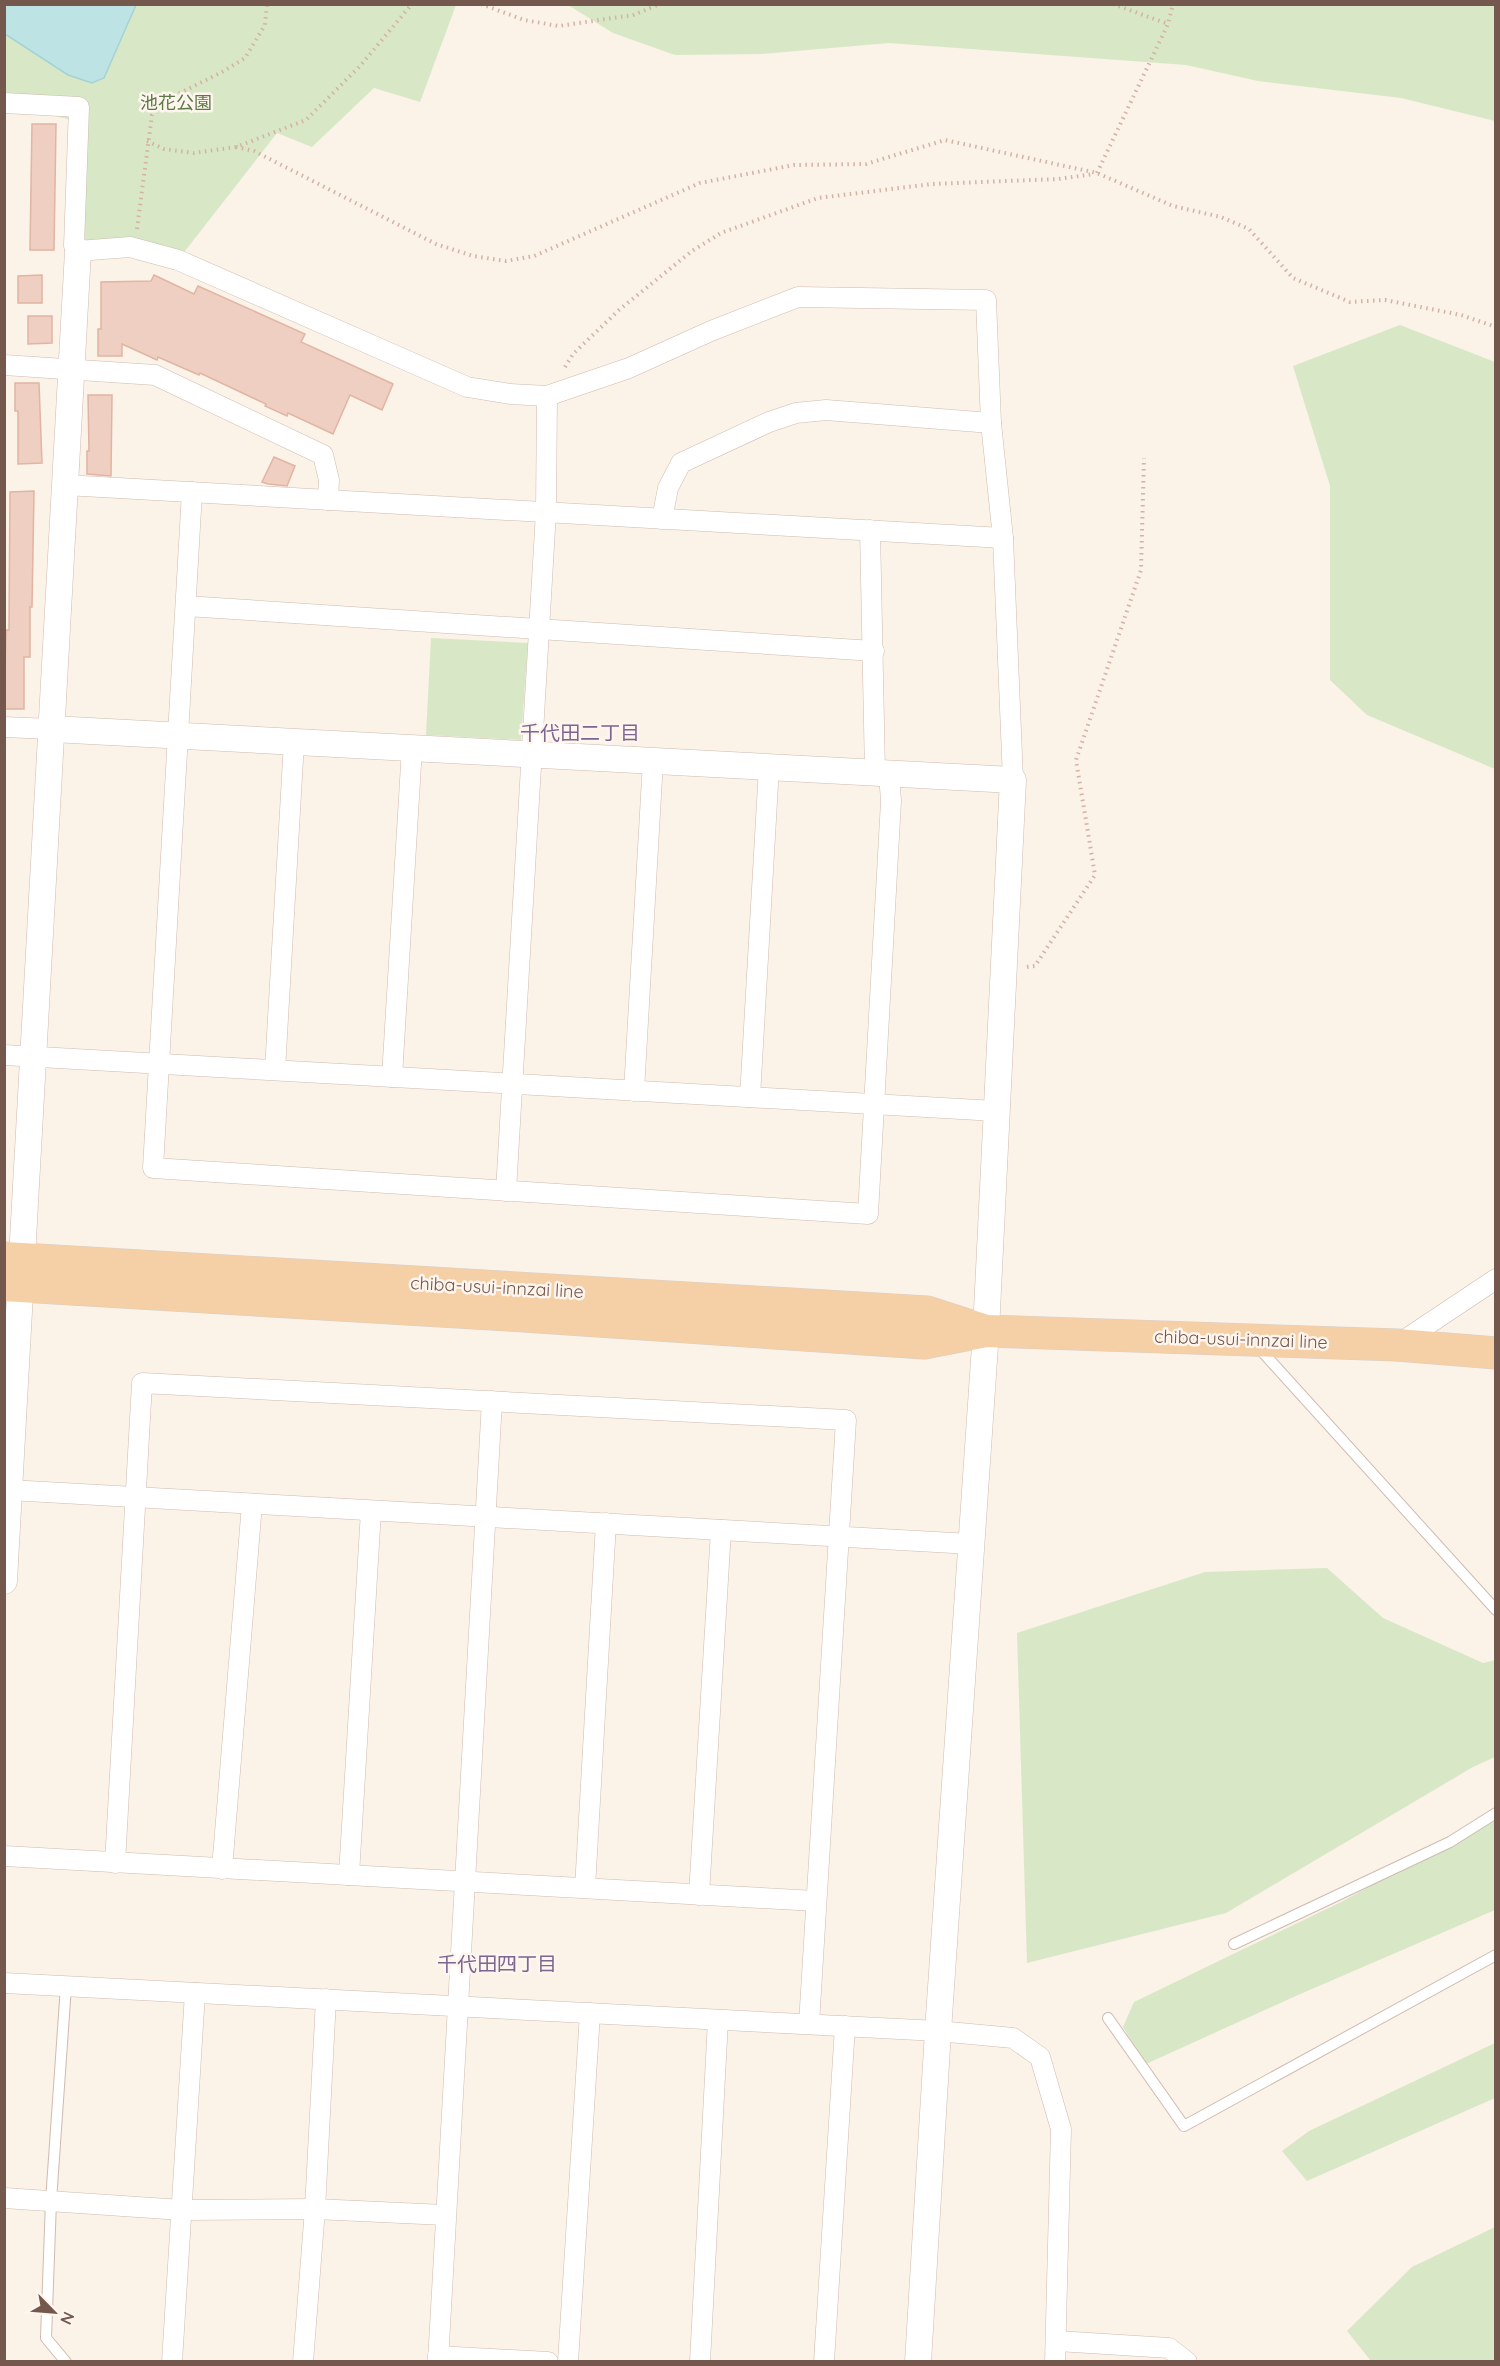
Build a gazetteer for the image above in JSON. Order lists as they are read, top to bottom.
{
  "streets": {
    "main road": ["chiba-usui-innzai line"]
  },
  "districts": ["千代田二丁目", "千代田四丁目"],
  "parks": ["池花公園"],
  "north": "bottom right"
}
